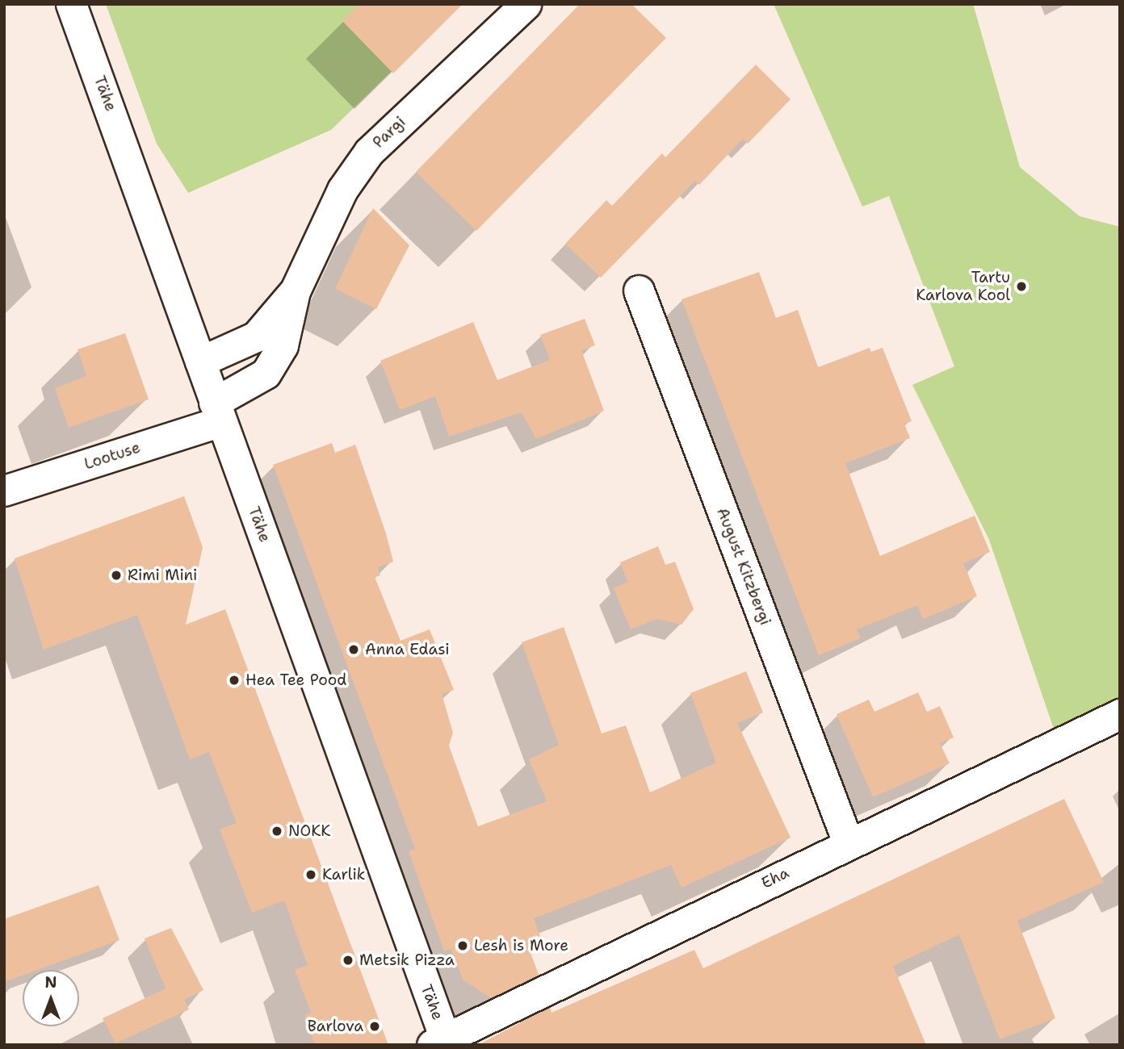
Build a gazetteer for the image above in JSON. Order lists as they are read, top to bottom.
{
  "streets": {
    "street": [
      "Tähe",
      "Pargi",
      "Lootuse",
      "August Kitzbergi",
      "Eha"
    ]
  },
  "crossings": [
    ["Tähe", "Pargi"],
    ["Tähe", "Lootuse"],
    ["Tähe", "Eha"],
    ["Pargi", "Lootuse"],
    ["August Kitzbergi", "Eha"]
  ],
  "places": [
    "Tartu Karlova Kool",
    "Rimi Mini",
    "Anna Edasi",
    "Hea Tee Pood",
    "NOKK",
    "Karlik",
    "Lesh is More",
    "Metsik Pizza",
    "Barlova"
  ],
  "north": "top"
}
